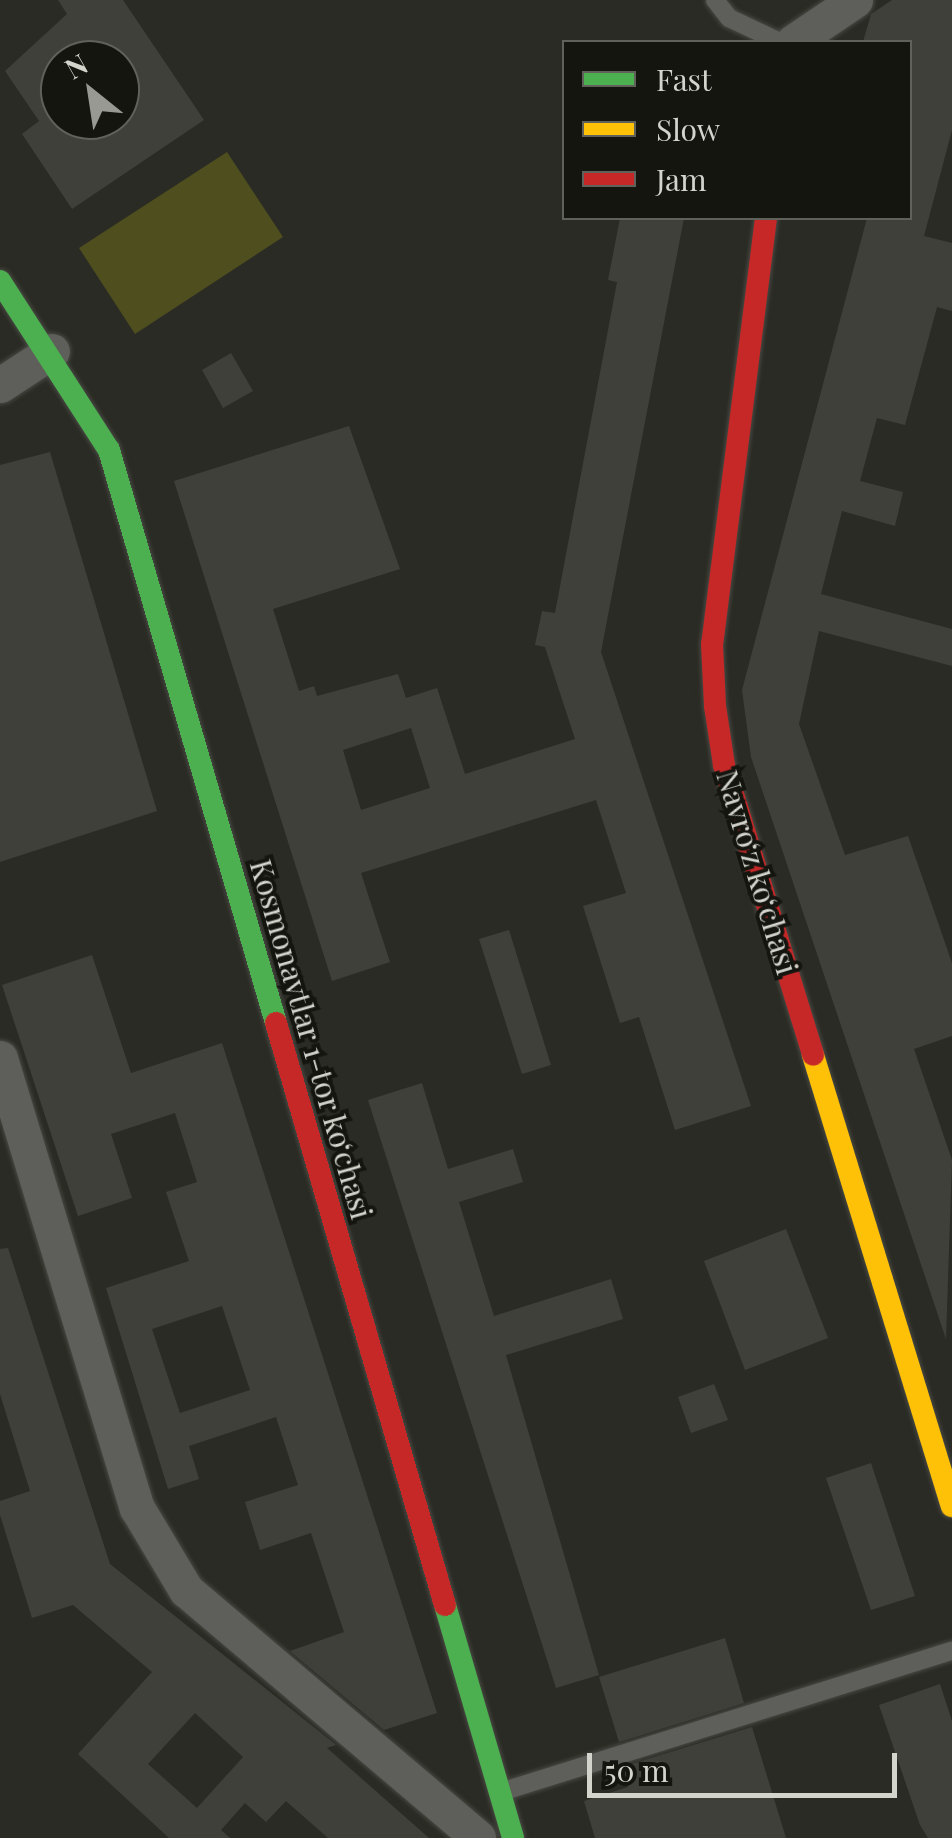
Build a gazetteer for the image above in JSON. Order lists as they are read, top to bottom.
{
  "streets": {
    "street": ["Navroʻz koʻchasi", "Kosmonavtlar 1-tor koʻchasi"]
  },
  "legend": ["Fast", "Slow", "Jam"],
  "scale_bar": "50 m",
  "north": "top left"
}
